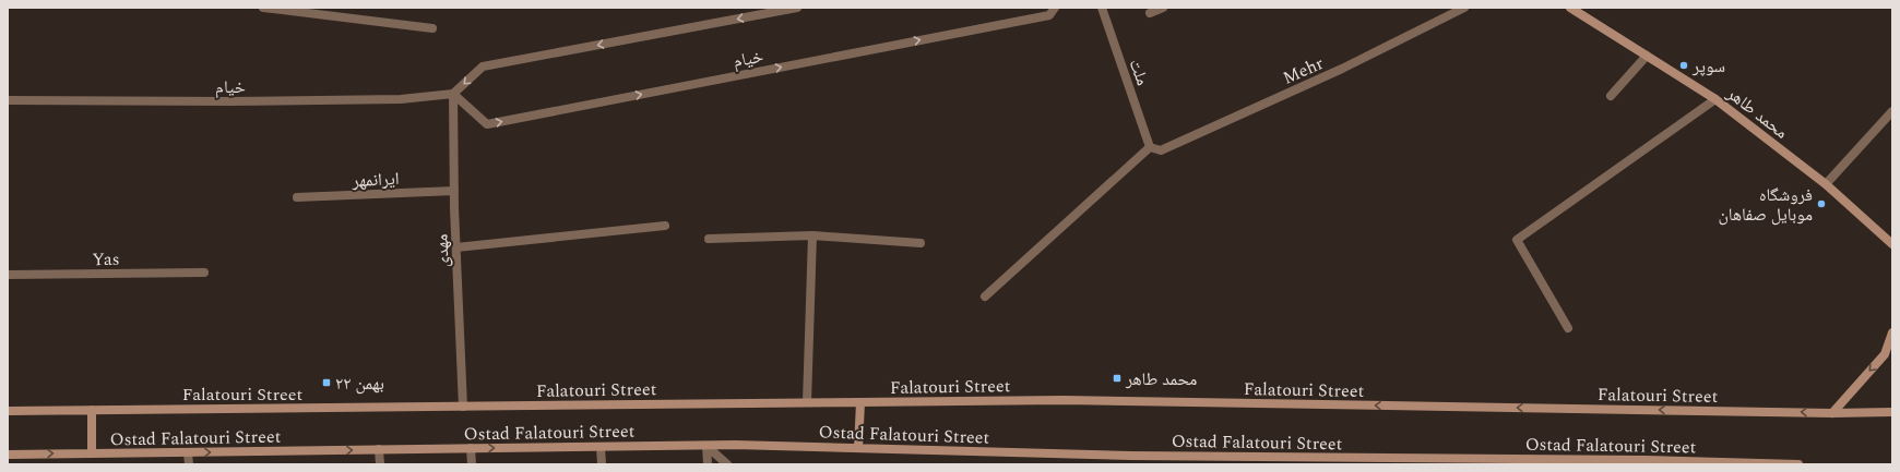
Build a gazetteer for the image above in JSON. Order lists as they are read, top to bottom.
{
  "streets": {
    "main road": ["محمد طاهر", "Falatouri Street", "Ostad Falatouri Street"],
    "street": [
      "خیام",
      "Mehr",
      "ملت",
      "ایرانمهر",
      "مهدی",
      "Yas"
    ]
  },
  "crossings": [
    ["خیام", "مهدی"],
    ["Mehr", "ملت"],
    ["ایرانمهر", "مهدی"],
    ["مهدی", "Falatouri Street"]
  ],
  "one_way": ["Falatouri Street"],
  "places": {
    "other": ["سوپر", "فروشگاه موبایل صفاهان"],
    "transit": ["محمد طاهر", "۲۲ بهمن"]
  }
}
